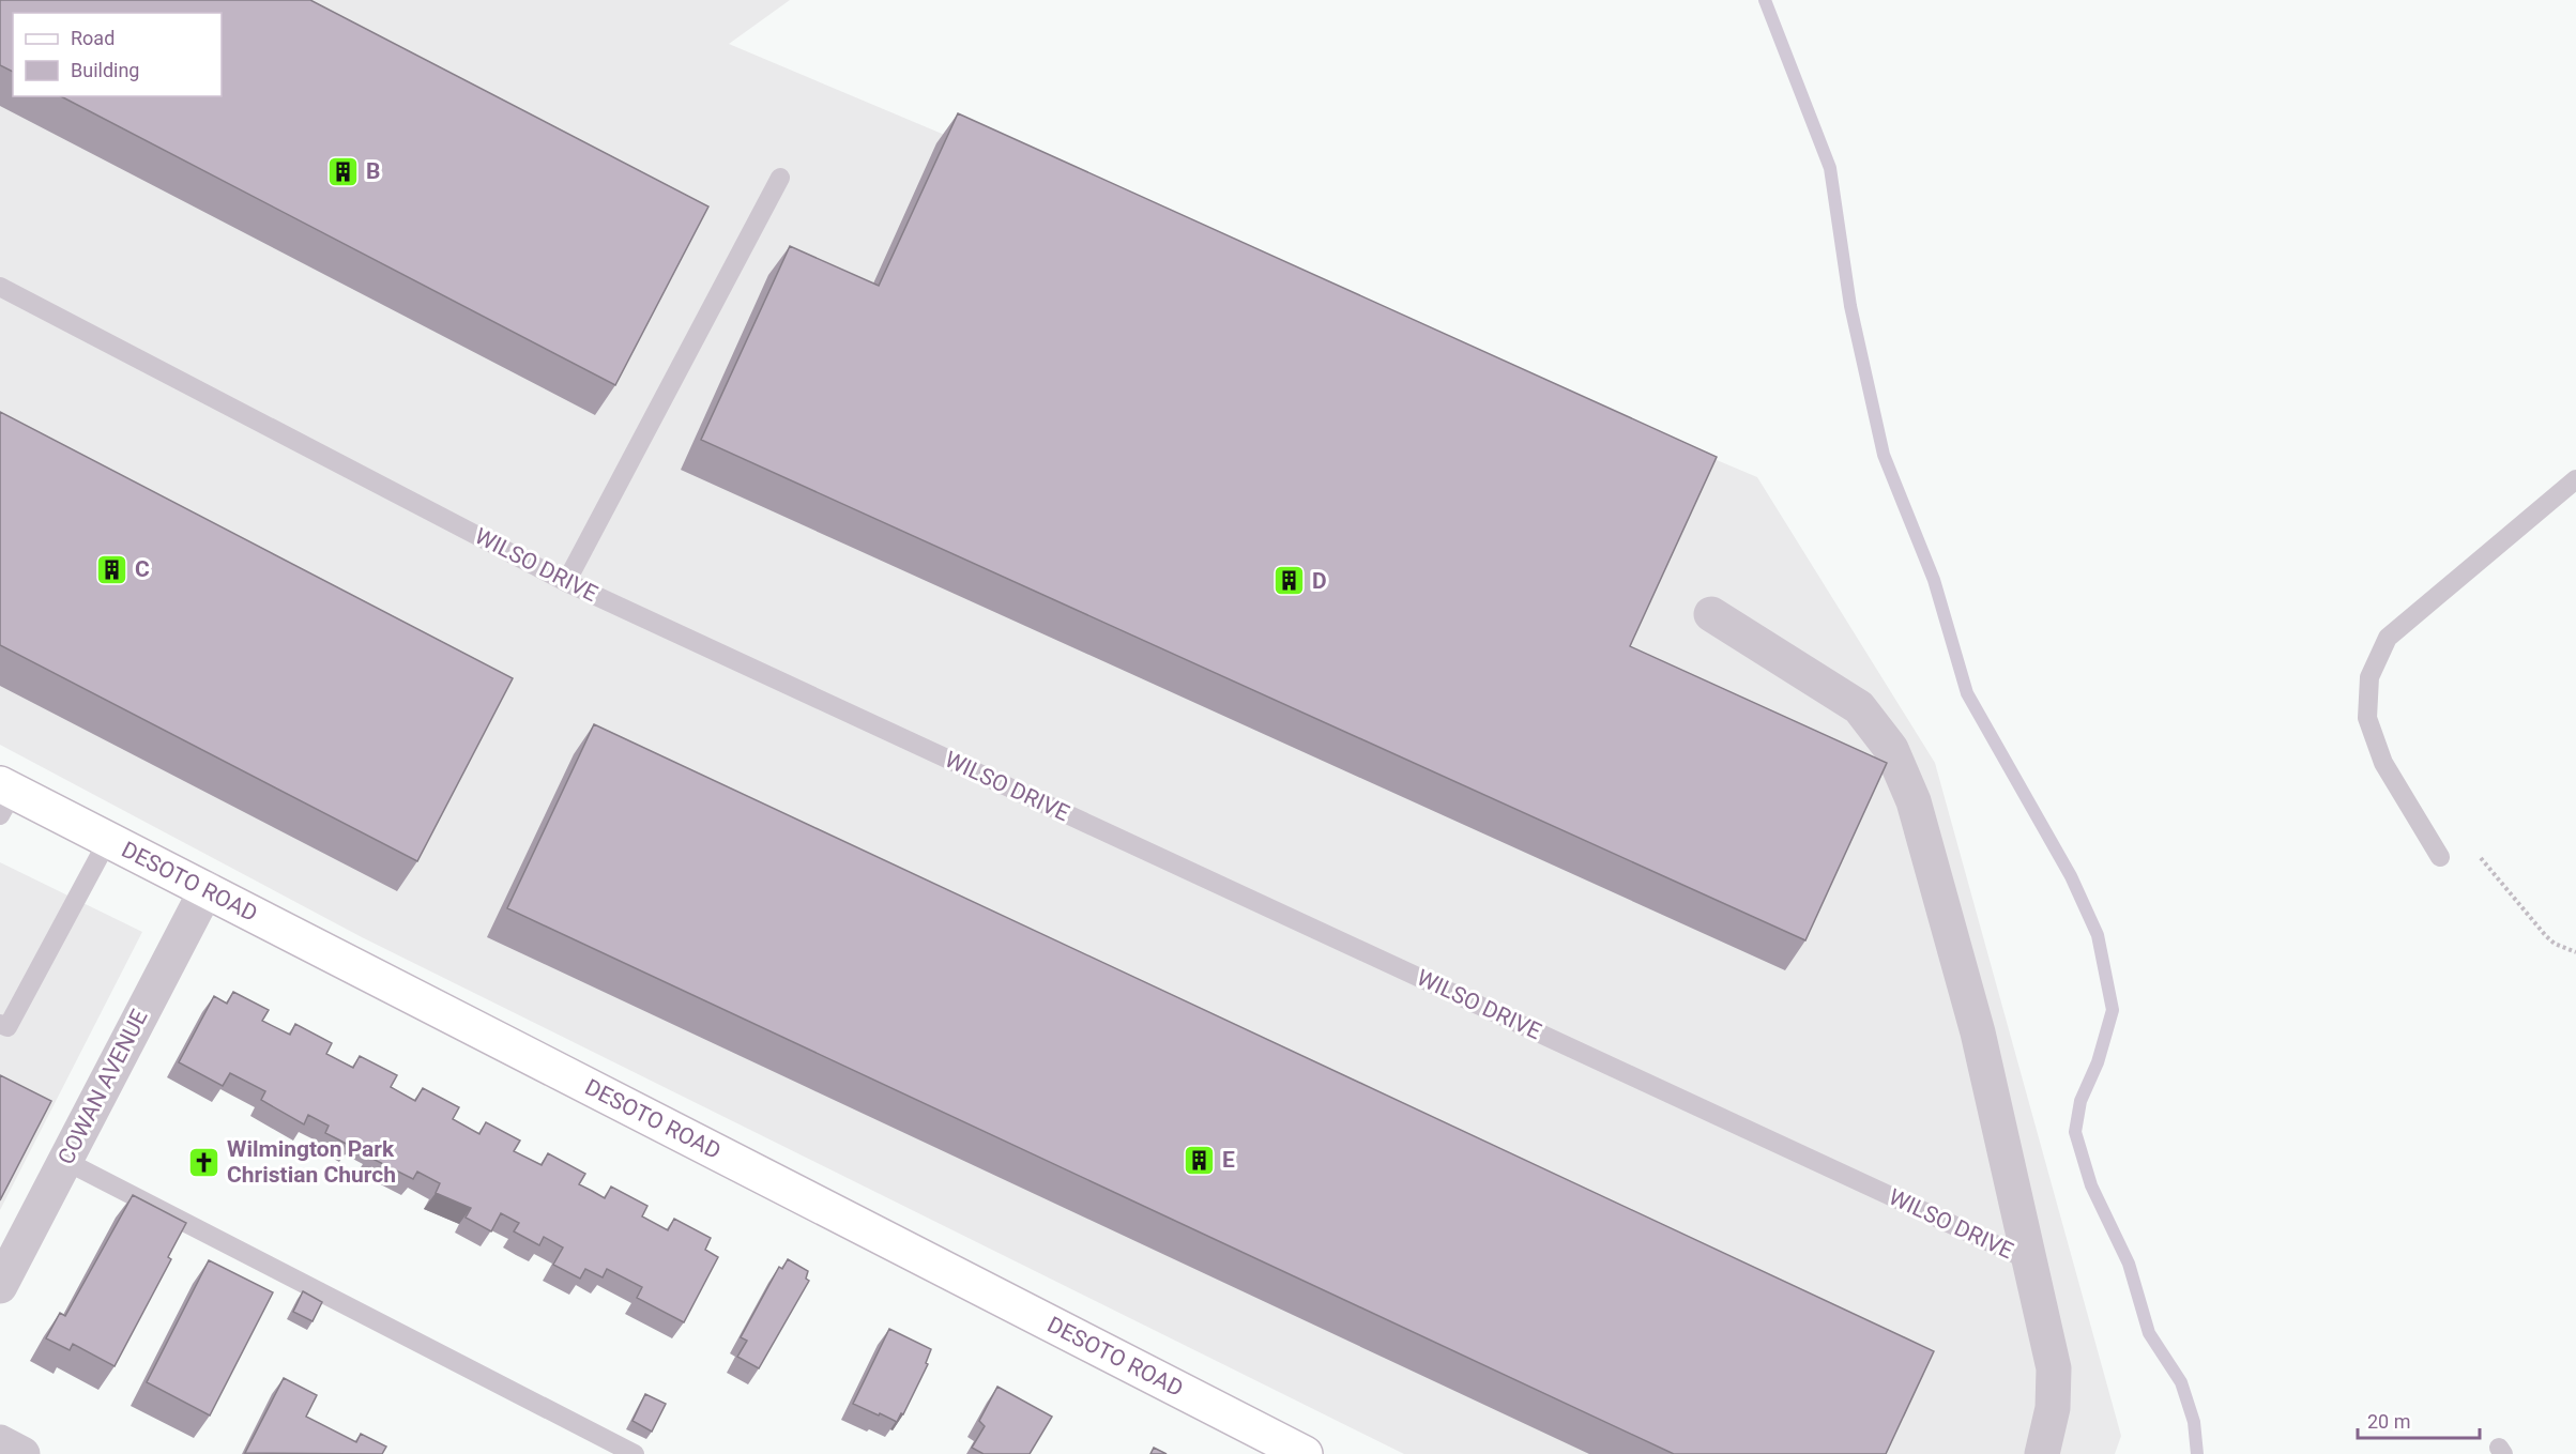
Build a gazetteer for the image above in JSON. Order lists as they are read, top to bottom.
{
  "streets": {
    "street": ["WILSO DRIVE", "DESOTO ROAD", "COWAN AVENUE"]
  },
  "crossings": [
    ["DESOTO ROAD", "COWAN AVENUE"]
  ],
  "places": {
    "building": [
      "B",
      "C",
      "D",
      "E"
    ],
    "church": ["Wilmington Park Christian Church"]
  },
  "legend": ["Road", "Building"],
  "scale_bar": "20 m"
}
